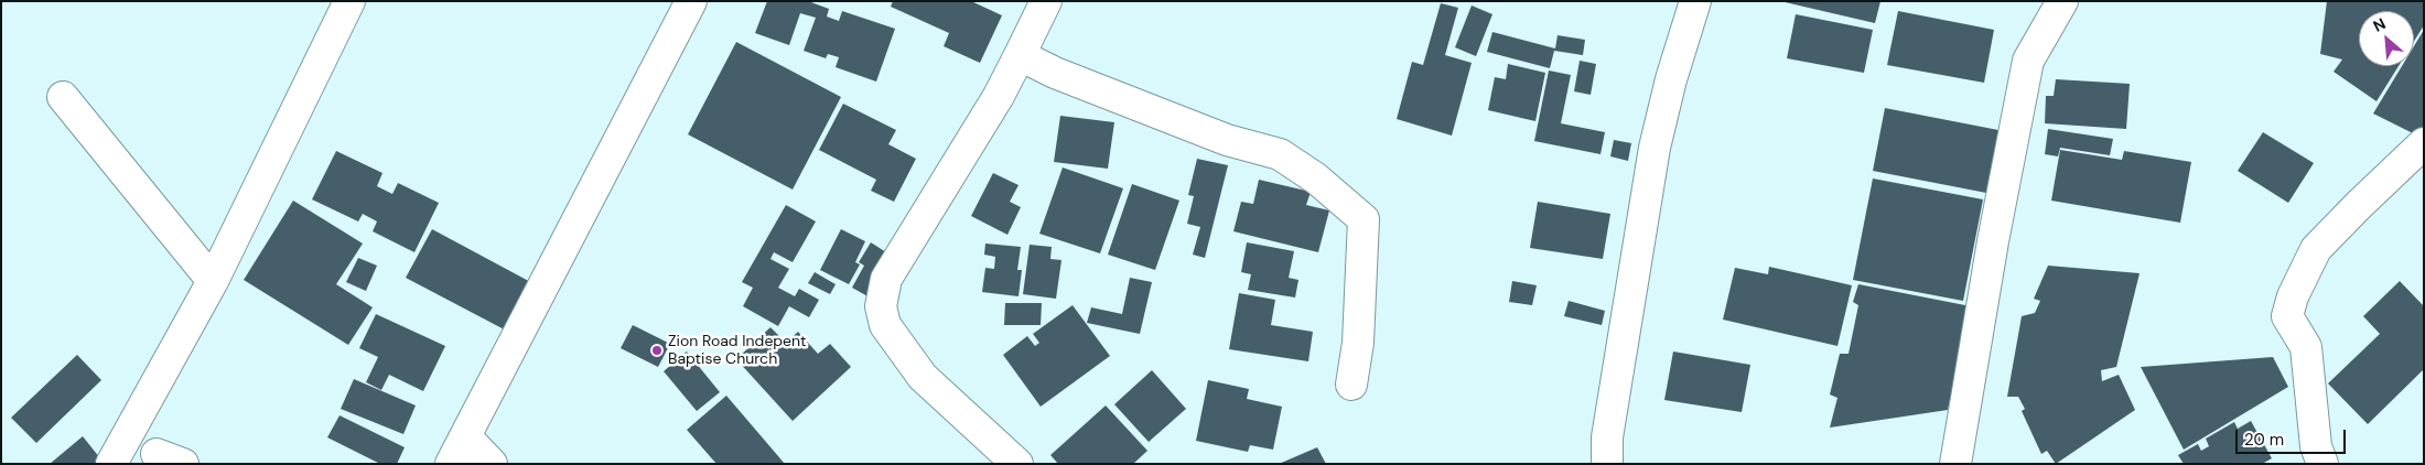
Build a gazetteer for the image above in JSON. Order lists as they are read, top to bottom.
{
  "places": ["Zion Road Indepent Baptise Church"],
  "scale_bar": "20 m",
  "north": "top left"
}
